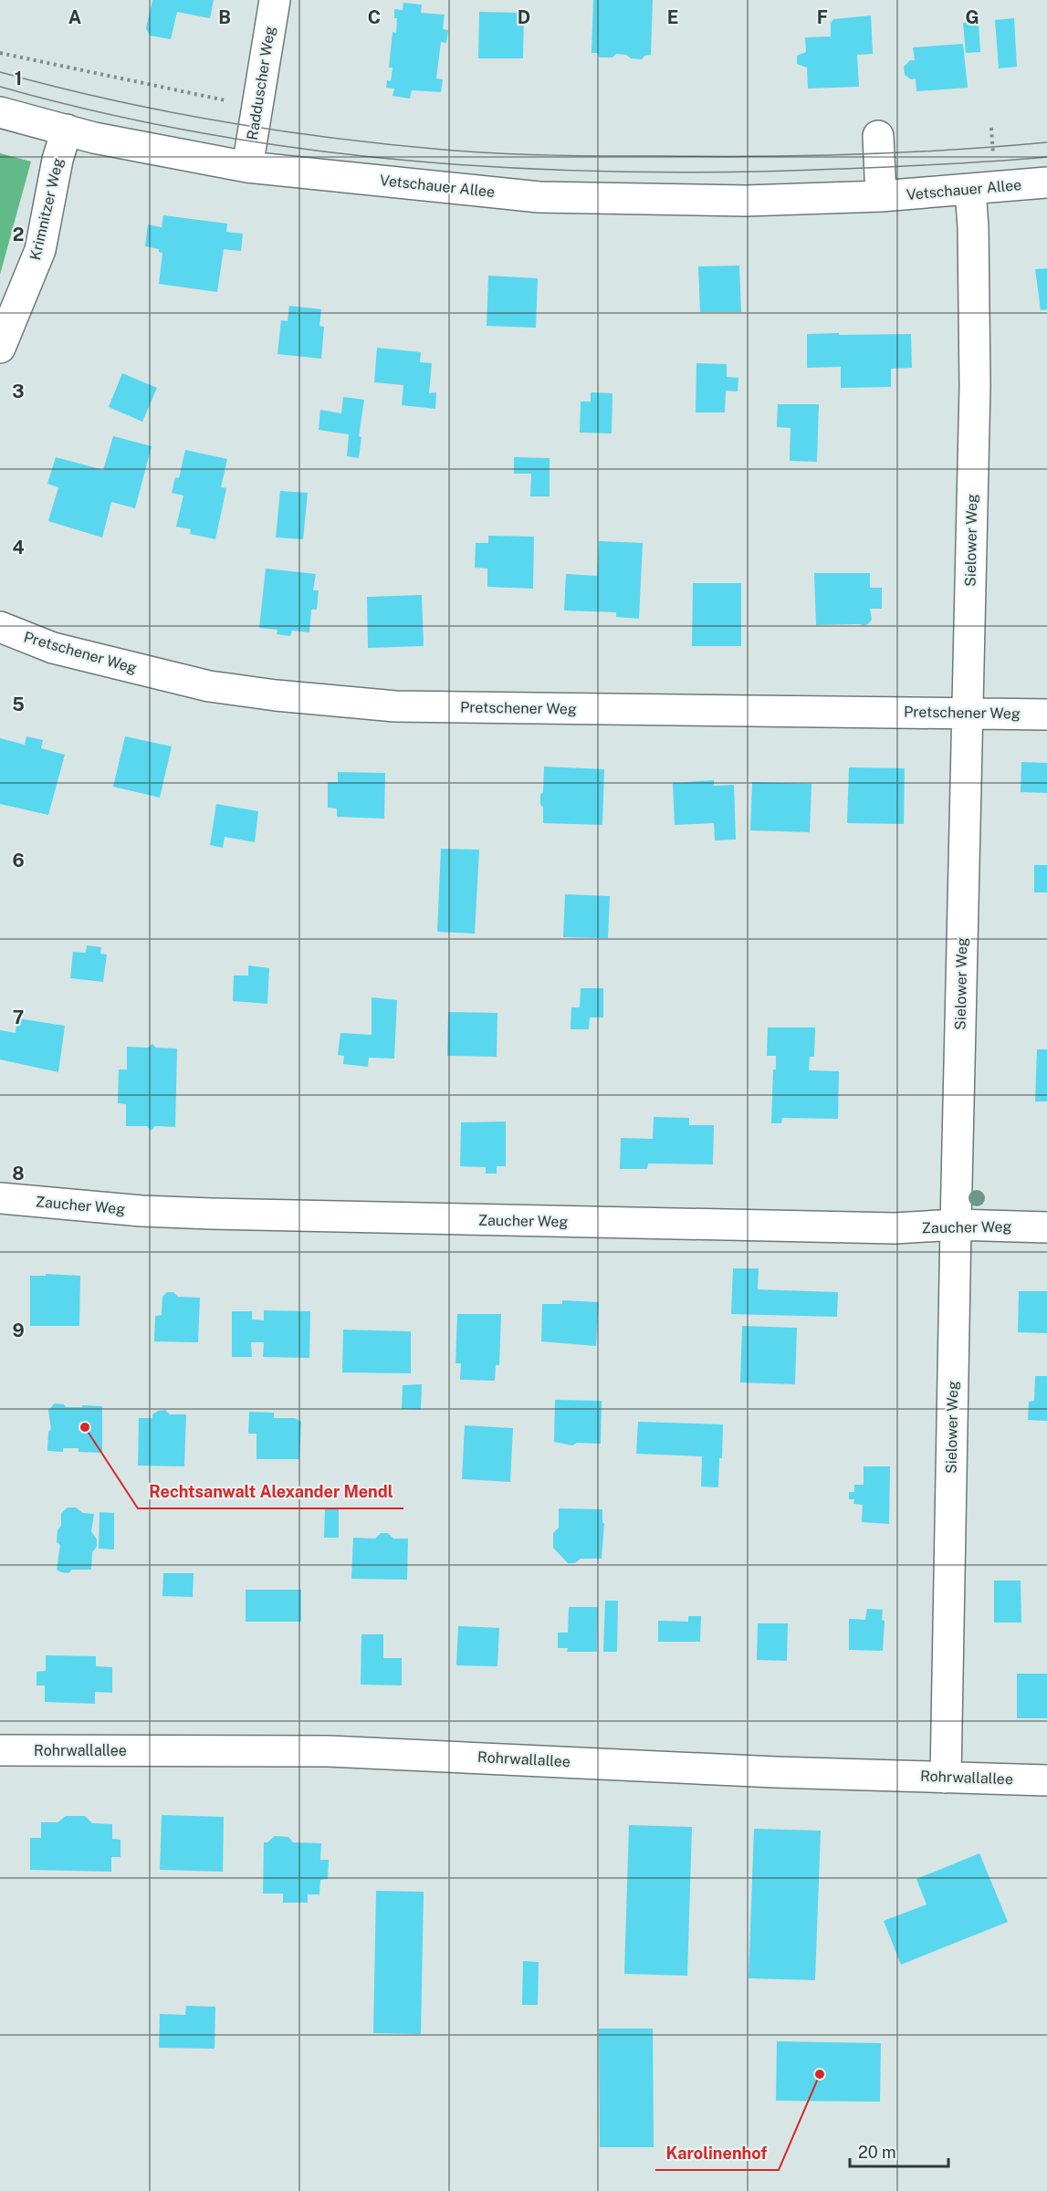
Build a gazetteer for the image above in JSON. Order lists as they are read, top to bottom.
{
  "streets": {
    "street": [
      "Radduscher Weg",
      "Vetschauer Allee",
      "Krimnitzer Weg",
      "Sielower Weg",
      "Pretschener Weg",
      "Zaucher Weg",
      "Rohrwallallee"
    ]
  },
  "crossings": [
    ["Radduscher Weg", "Vetschauer Allee"],
    ["Vetschauer Allee", "Krimnitzer Weg"],
    ["Vetschauer Allee", "Sielower Weg"],
    ["Sielower Weg", "Pretschener Weg"],
    ["Sielower Weg", "Zaucher Weg"],
    ["Sielower Weg", "Rohrwallallee"]
  ],
  "places": ["Rechtsanwalt Alexander Mendl", "Karolinenhof"],
  "scale_bar": "20 m",
  "grid": {
    "columns": [
      "A",
      "B",
      "C",
      "D",
      "E",
      "F",
      "G"
    ],
    "rows": [
      "1",
      "2",
      "3",
      "4",
      "5",
      "6",
      "7",
      "8",
      "9"
    ]
  }
}
